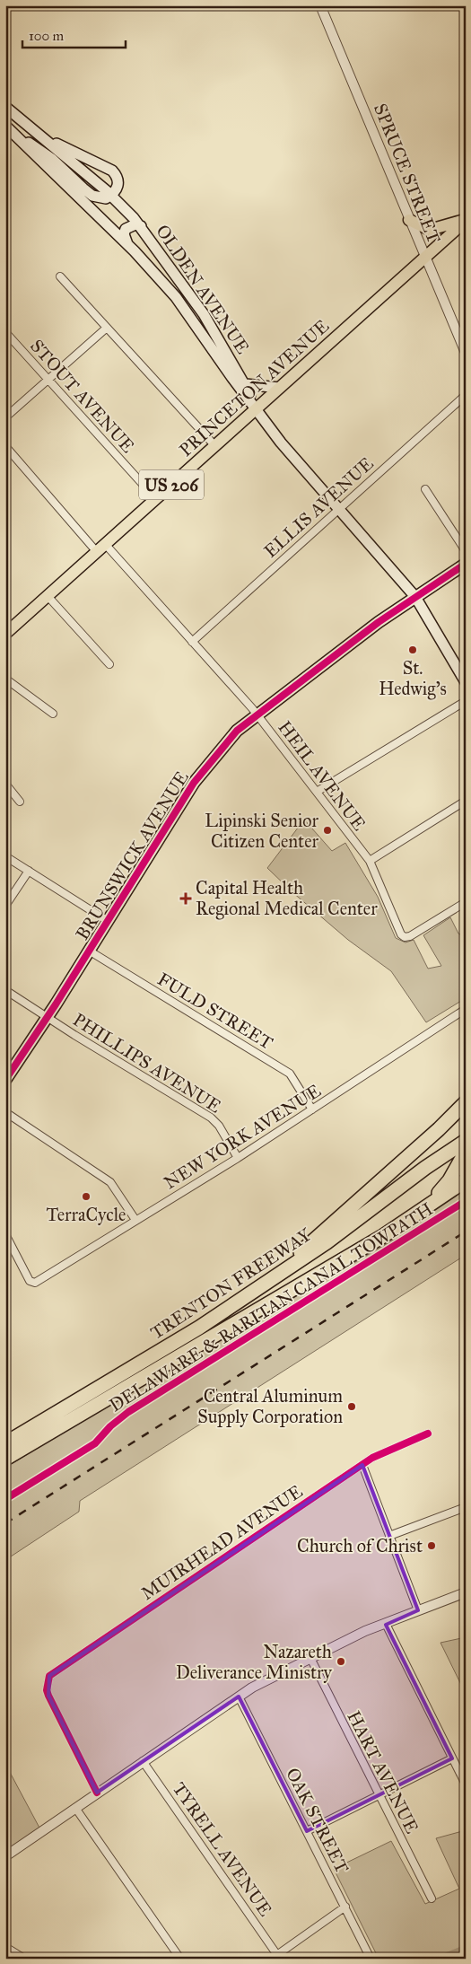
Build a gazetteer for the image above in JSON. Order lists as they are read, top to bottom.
{
  "streets": {
    "highway": ["TRENTON FREEWAY"],
    "main road": [
      "OLDEN AVENUE",
      "PRINCETON AVENUE",
      "US 206",
      "BRUNSWICK AVENUE"
    ],
    "street": [
      "SPRUCE STREET",
      "STOUT AVENUE",
      "ELLIS AVENUE",
      "HEIL AVENUE",
      "FULD STREET",
      "PHILLIPS AVENUE",
      "NEW YORK AVENUE",
      "MUIRHEAD AVENUE",
      "HART AVENUE",
      "OAK STREET",
      "TYRELL AVENUE"
    ],
    "cycle path": ["DELAWARE & RARITAN CANAL TOWPATH"]
  },
  "crossings": [
    ["SPRUCE STREET", "PRINCETON AVENUE"],
    ["OLDEN AVENUE", "PRINCETON AVENUE"],
    ["PRINCETON AVENUE", "STOUT AVENUE"],
    ["PRINCETON AVENUE", "HEIL AVENUE"],
    ["ELLIS AVENUE", "HEIL AVENUE"],
    ["HEIL AVENUE", "BRUNSWICK AVENUE"],
    ["BRUNSWICK AVENUE", "FULD STREET"],
    ["BRUNSWICK AVENUE", "PHILLIPS AVENUE"],
    ["FULD STREET", "NEW YORK AVENUE"],
    ["PHILLIPS AVENUE", "NEW YORK AVENUE"]
  ],
  "places": {
    "other": [
      "St. Hedwig's",
      "Lipinski Senior Citizen Center",
      "TerraCycle",
      "Central Aluminum Supply Corporation",
      "Church of Christ",
      "Nazareth Deliverance Ministry"
    ],
    "health": ["Capital Health Regional Medical Center"]
  },
  "scale_bar": "100 m"
}
